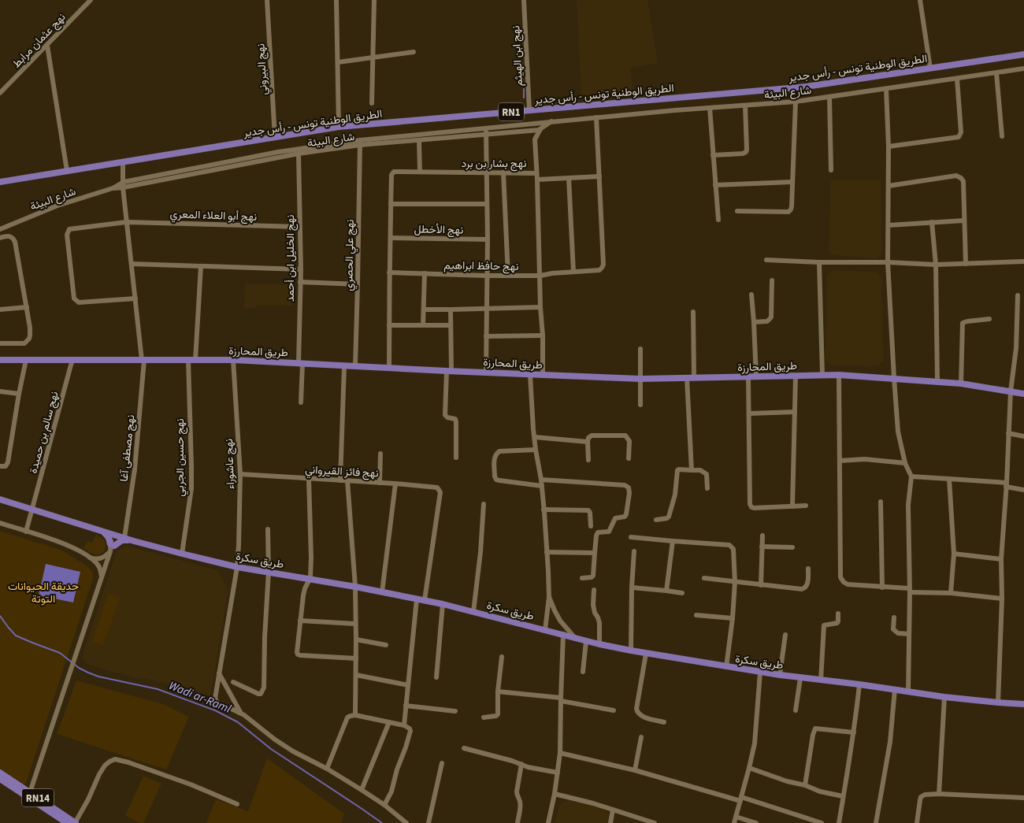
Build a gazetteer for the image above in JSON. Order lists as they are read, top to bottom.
{
  "streets": {
    "main road": [
      "الطريق الوطنية تونس - رأس جدير",
      "RN1",
      "طريق المحارزة",
      "طريق سكرة",
      "RN14"
    ],
    "street": [
      "نهج عثمان مرابط",
      "نهج ابن الهيثم",
      "نهج البيروني",
      "شارع البيئة",
      "نهج بشار بن برد",
      "نهج أبو العلاء المعري",
      "نهج الأخطل",
      "نهج علي الحصري",
      "نهج الخليل ابن أحمد",
      "نهج حافظ ابراهيم",
      "نهج سالم بن حميدة",
      "نهج مصطفى آغا",
      "نهج حسين الجربي",
      "نهج عاشوراء",
      "نهج فائز القيرواني"
    ]
  },
  "crossings": [
    ["نهج ابن الهيثم", "الطريق الوطنية تونس - رأس جدير"],
    ["الطريق الوطنية تونس - رأس جدير", "نهج البيروني"],
    ["الطريق الوطنية تونس - رأس جدير", "نهج مصطفى آغا"],
    ["شارع البيئة", "نهج علي الحصري"],
    ["شارع البيئة", "نهج الخليل ابن أحمد"],
    ["شارع البيئة", "نهج مصطفى آغا"],
    ["نهج بشار بن برد", "نهج حافظ ابراهيم"],
    ["نهج أبو العلاء المعري", "نهج الخليل ابن أحمد"],
    ["نهج أبو العلاء المعري", "نهج مصطفى آغا"],
    ["نهج علي الحصري", "طريق المحارزة"],
    ["نهج الخليل ابن أحمد", "طريق المحارزة"],
    ["طريق المحارزة", "نهج سالم بن حميدة"],
    ["طريق المحارزة", "نهج مصطفى آغا"],
    ["طريق المحارزة", "نهج حسين الجربي"],
    ["طريق المحارزة", "نهج عاشوراء"],
    ["نهج سالم بن حميدة", "طريق سكرة"],
    ["نهج مصطفى آغا", "طريق سكرة"],
    ["نهج حسين الجربي", "طريق سكرة"],
    ["نهج عاشوراء", "نهج فائز القيرواني"],
    ["نهج عاشوراء", "طريق سكرة"],
    ["نهج فائز القيرواني", "طريق سكرة"]
  ],
  "water": ["Wadi ar-Raml"],
  "parks": ["حديقة الحيوانات التوتة"]
}
